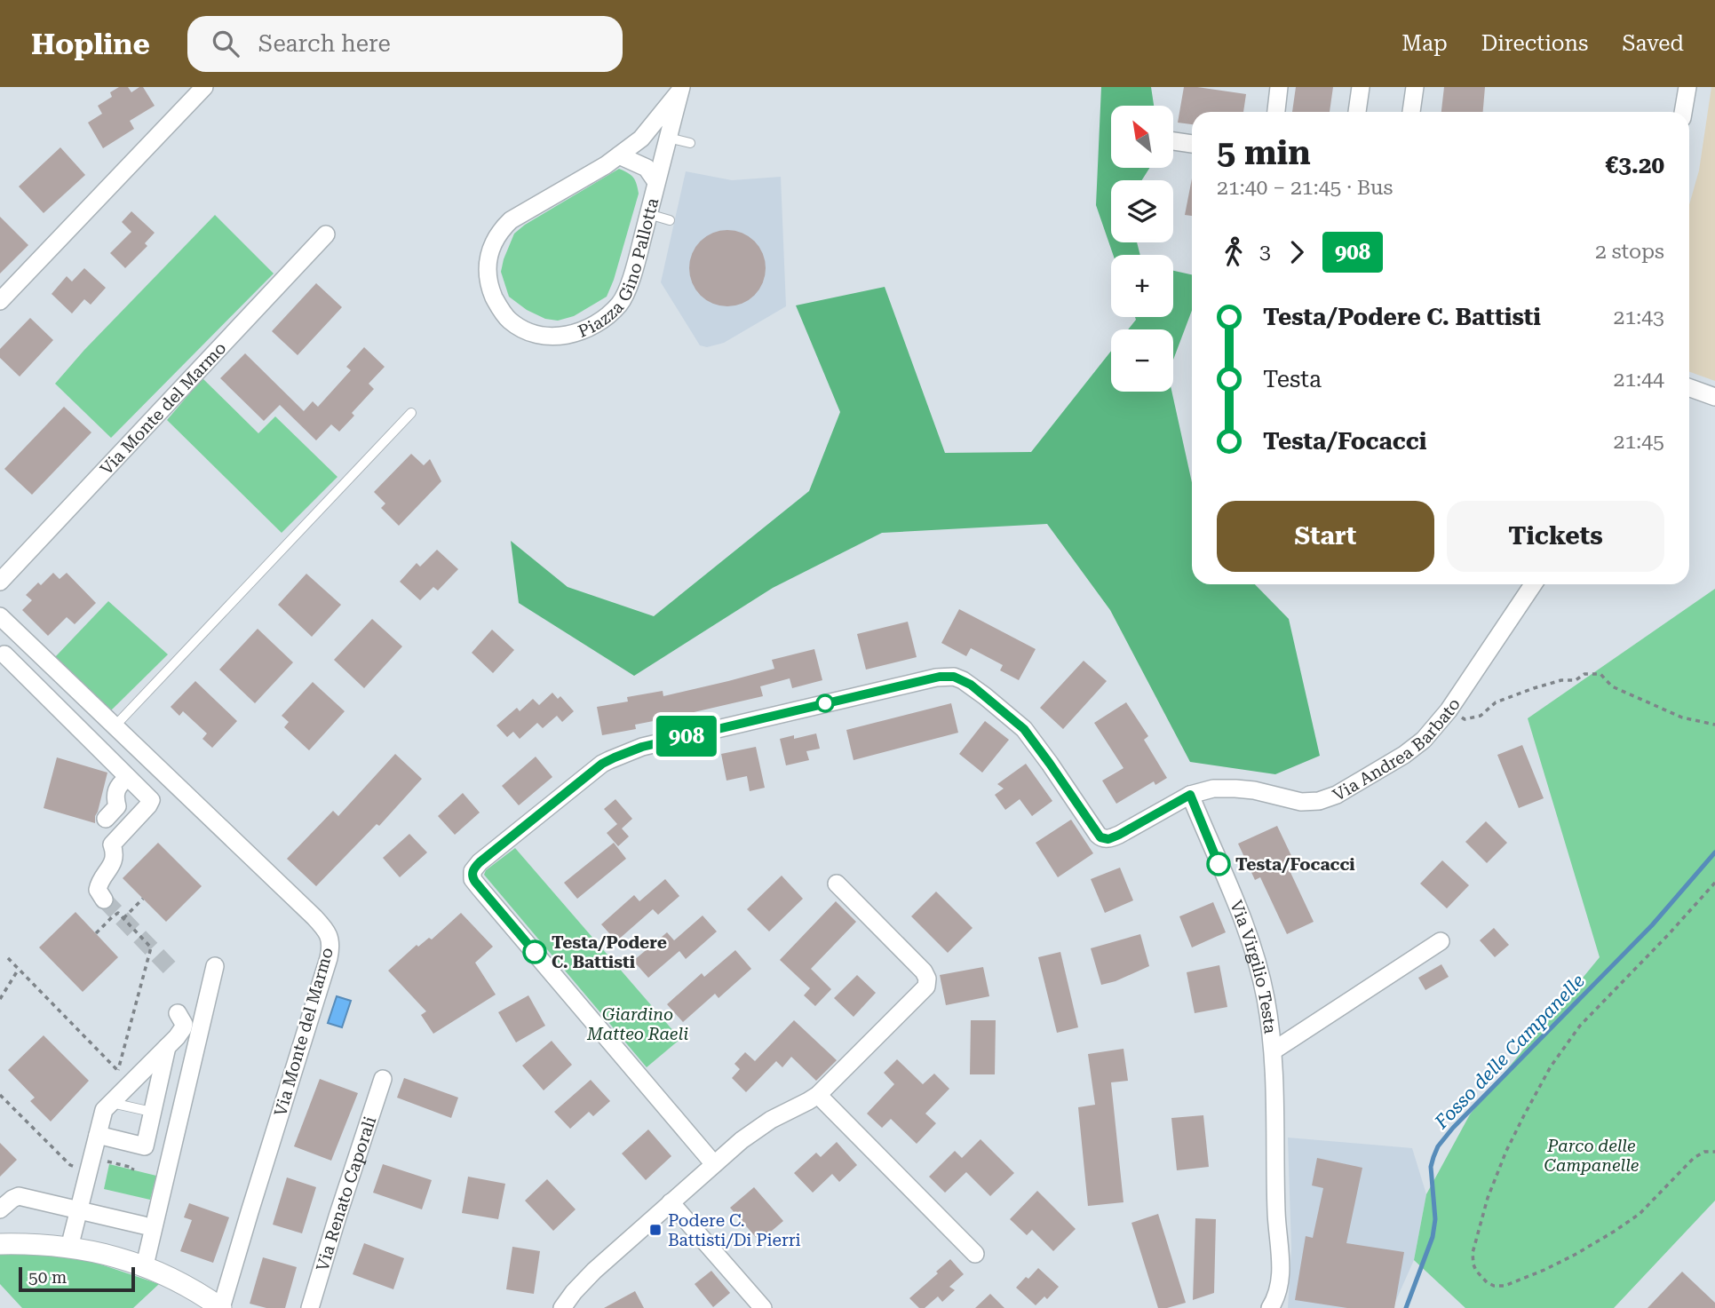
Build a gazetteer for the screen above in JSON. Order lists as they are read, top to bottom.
{
  "streets": {
    "street": [
      "Piazza Gino Pallotta",
      "Via Monte del Marmo",
      "Via Andrea Barbato",
      "Via Virgilio Testa",
      "Via Renato Caporali"
    ]
  },
  "crossings": [
    ["Via Andrea Barbato", "Via Virgilio Testa"]
  ],
  "water": ["Fosso delle Campanelle"],
  "parks": ["Giardino Matteo Raeli", "Parco delle Campanelle"],
  "places": {
    "other": ["Testa/Focacci", "Testa/Podere C. Battisti"],
    "transit": ["Podere C. Battisti/Di Pierri"]
  },
  "lines": ["bus line 908"],
  "scale_bar": "50 m",
  "north": "top left",
  "page": {
    "header": "Hopline",
    "search": "Search here",
    "nav": ["Map", "Directions", "Saved"],
    "on_map": "908",
    "map_buttons": ["+", "−"],
    "heading": ["5 min", "21:40 – 21:45 · Bus", "€3.20"],
    "legs": ["3", "908", "2 stops"],
    "list": [
      {
        "name": "Testa/Podere C. Battisti",
        "value": "21:43"
      },
      {
        "name": "Testa",
        "value": "21:44"
      },
      {
        "name": "Testa/Focacci",
        "value": "21:45"
      }
    ],
    "buttons": ["Start", "Tickets"],
    "scale": "50 m"
  }
}
